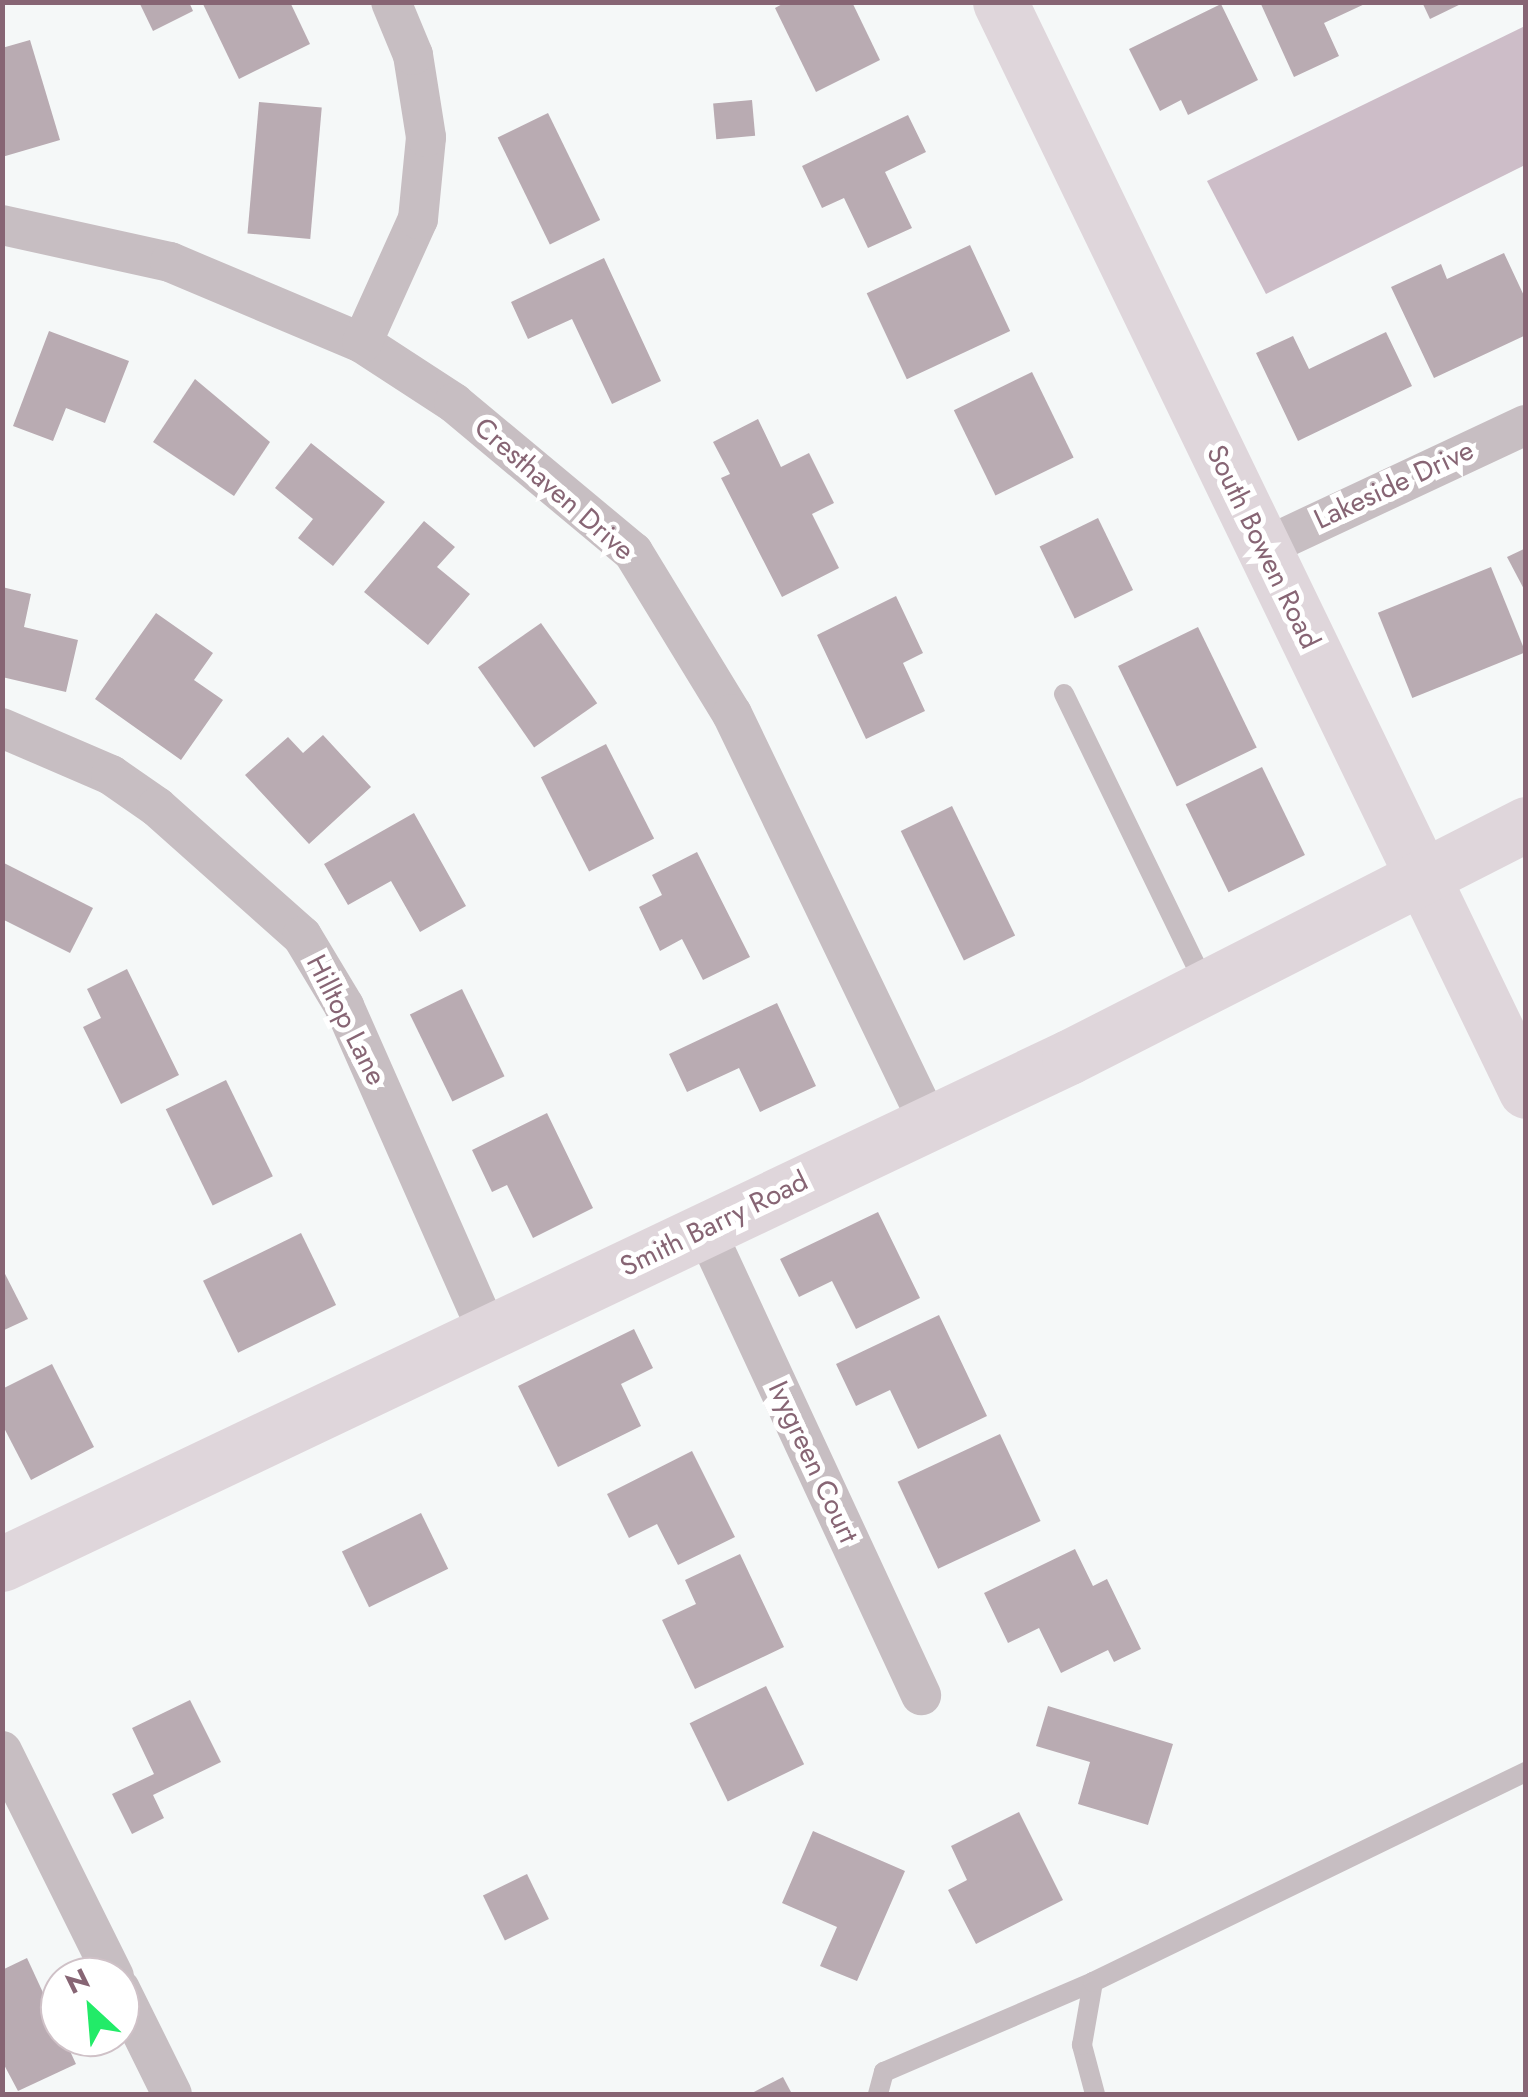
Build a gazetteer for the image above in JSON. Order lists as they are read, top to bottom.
{
  "streets": {
    "street": [
      "Lakeside Drive",
      "Cresthaven Drive",
      "South Bowen Road",
      "Hilltop Lane",
      "Smith Barry Road",
      "Ivygreen Court"
    ]
  },
  "crossings": [
    ["Lakeside Drive", "South Bowen Road"],
    ["Cresthaven Drive", "Smith Barry Road"],
    ["South Bowen Road", "Smith Barry Road"],
    ["Hilltop Lane", "Smith Barry Road"],
    ["Smith Barry Road", "Ivygreen Court"]
  ],
  "north": "top left"
}
